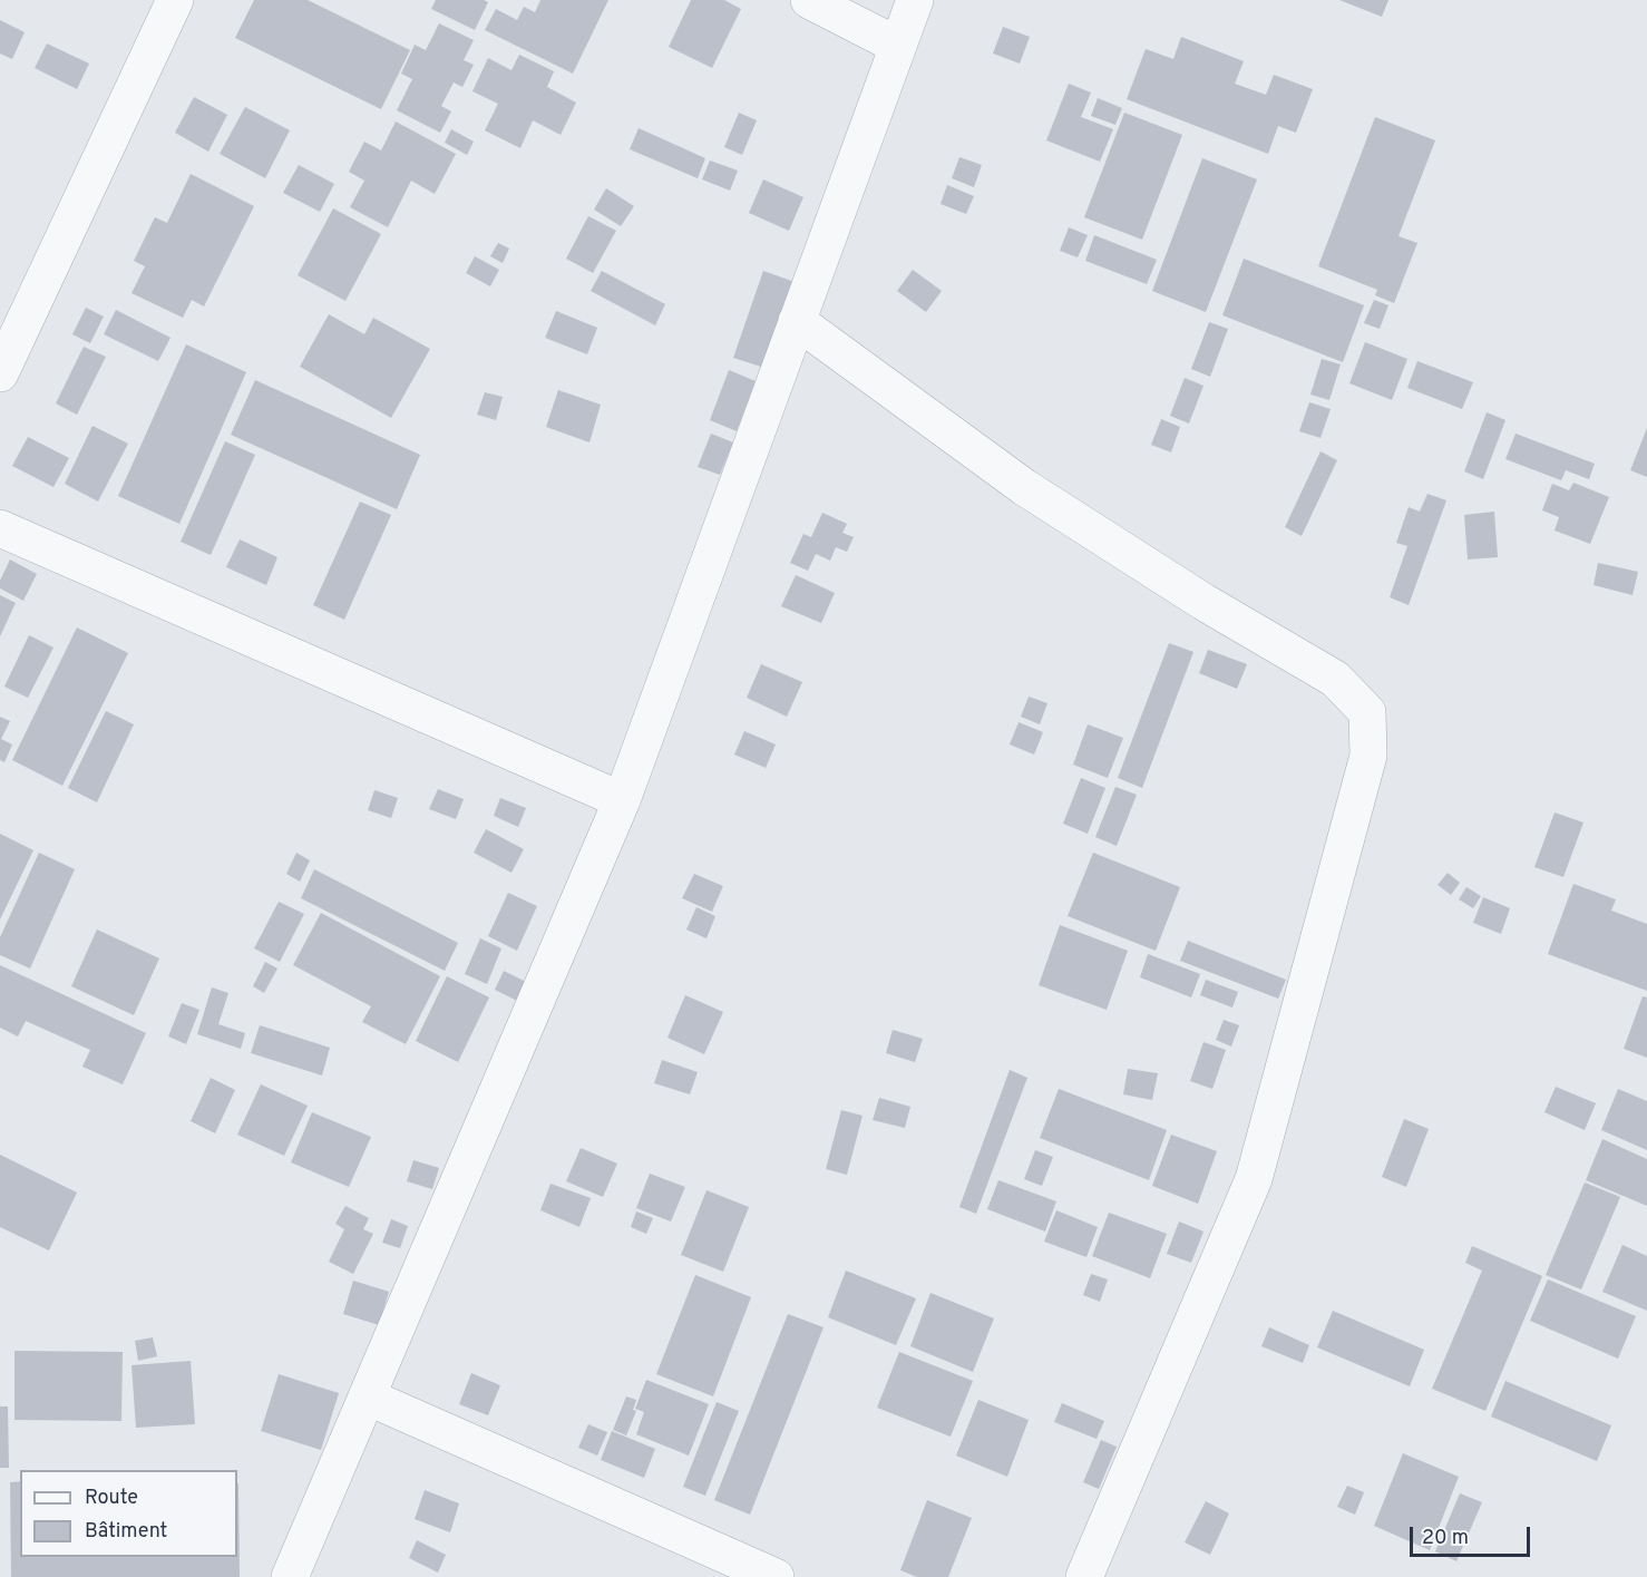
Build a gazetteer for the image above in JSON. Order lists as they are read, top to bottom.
{
  "legend": ["Route", "Bâtiment"],
  "scale_bar": "20 m"
}
